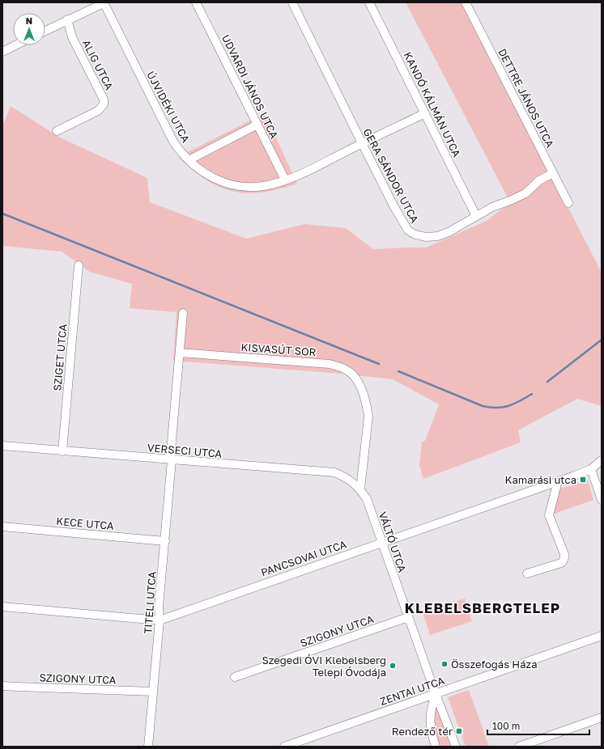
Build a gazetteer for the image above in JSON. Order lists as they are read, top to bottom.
{
  "streets": {
    "street": [
      "ALIG UTCA",
      "UDVARDI JÁNOS UTCA",
      "DETTRE JÁNOS UTCA",
      "KANDÓ KÁLMÁN UTCA",
      "ÚJVIDÉKI UTCA",
      "GERA SÁNDOR UTCA",
      "KISVASÚT SOR",
      "SZIGET UTCA",
      "VERSECI UTCA",
      "KECE UTCA",
      "VÁLTÓ UTCA",
      "PANCSOVAI UTCA",
      "TITELI UTCA",
      "SZIGONY UTCA",
      "ZENTAI UTCA"
    ]
  },
  "crossings": [
    ["UDVARDI JÁNOS UTCA", "ÚJVIDÉKI UTCA"],
    ["DETTRE JÁNOS UTCA", "GERA SÁNDOR UTCA"],
    ["KANDÓ KÁLMÁN UTCA", "ÚJVIDÉKI UTCA"],
    ["KANDÓ KÁLMÁN UTCA", "GERA SÁNDOR UTCA"],
    ["ÚJVIDÉKI UTCA", "GERA SÁNDOR UTCA"],
    ["KISVASÚT SOR", "VERSECI UTCA"],
    ["KISVASÚT SOR", "VÁLTÓ UTCA"],
    ["KISVASÚT SOR", "TITELI UTCA"],
    ["SZIGET UTCA", "VERSECI UTCA"],
    ["VERSECI UTCA", "VÁLTÓ UTCA"],
    ["VERSECI UTCA", "TITELI UTCA"],
    ["KECE UTCA", "TITELI UTCA"],
    ["VÁLTÓ UTCA", "PANCSOVAI UTCA"],
    ["VÁLTÓ UTCA", "SZIGONY UTCA"],
    ["VÁLTÓ UTCA", "ZENTAI UTCA"],
    ["PANCSOVAI UTCA", "TITELI UTCA"],
    ["TITELI UTCA", "SZIGONY UTCA"]
  ],
  "districts": ["KLEBELSBERGTELEP"],
  "places": {
    "transit": ["Kamarási utca", "Rendező tér"],
    "other": ["Összefogás Háza", "Szegedi ÓVI Klebelsberg Telepi Óvodája"]
  },
  "scale_bar": "100 m",
  "north": "top"
}
